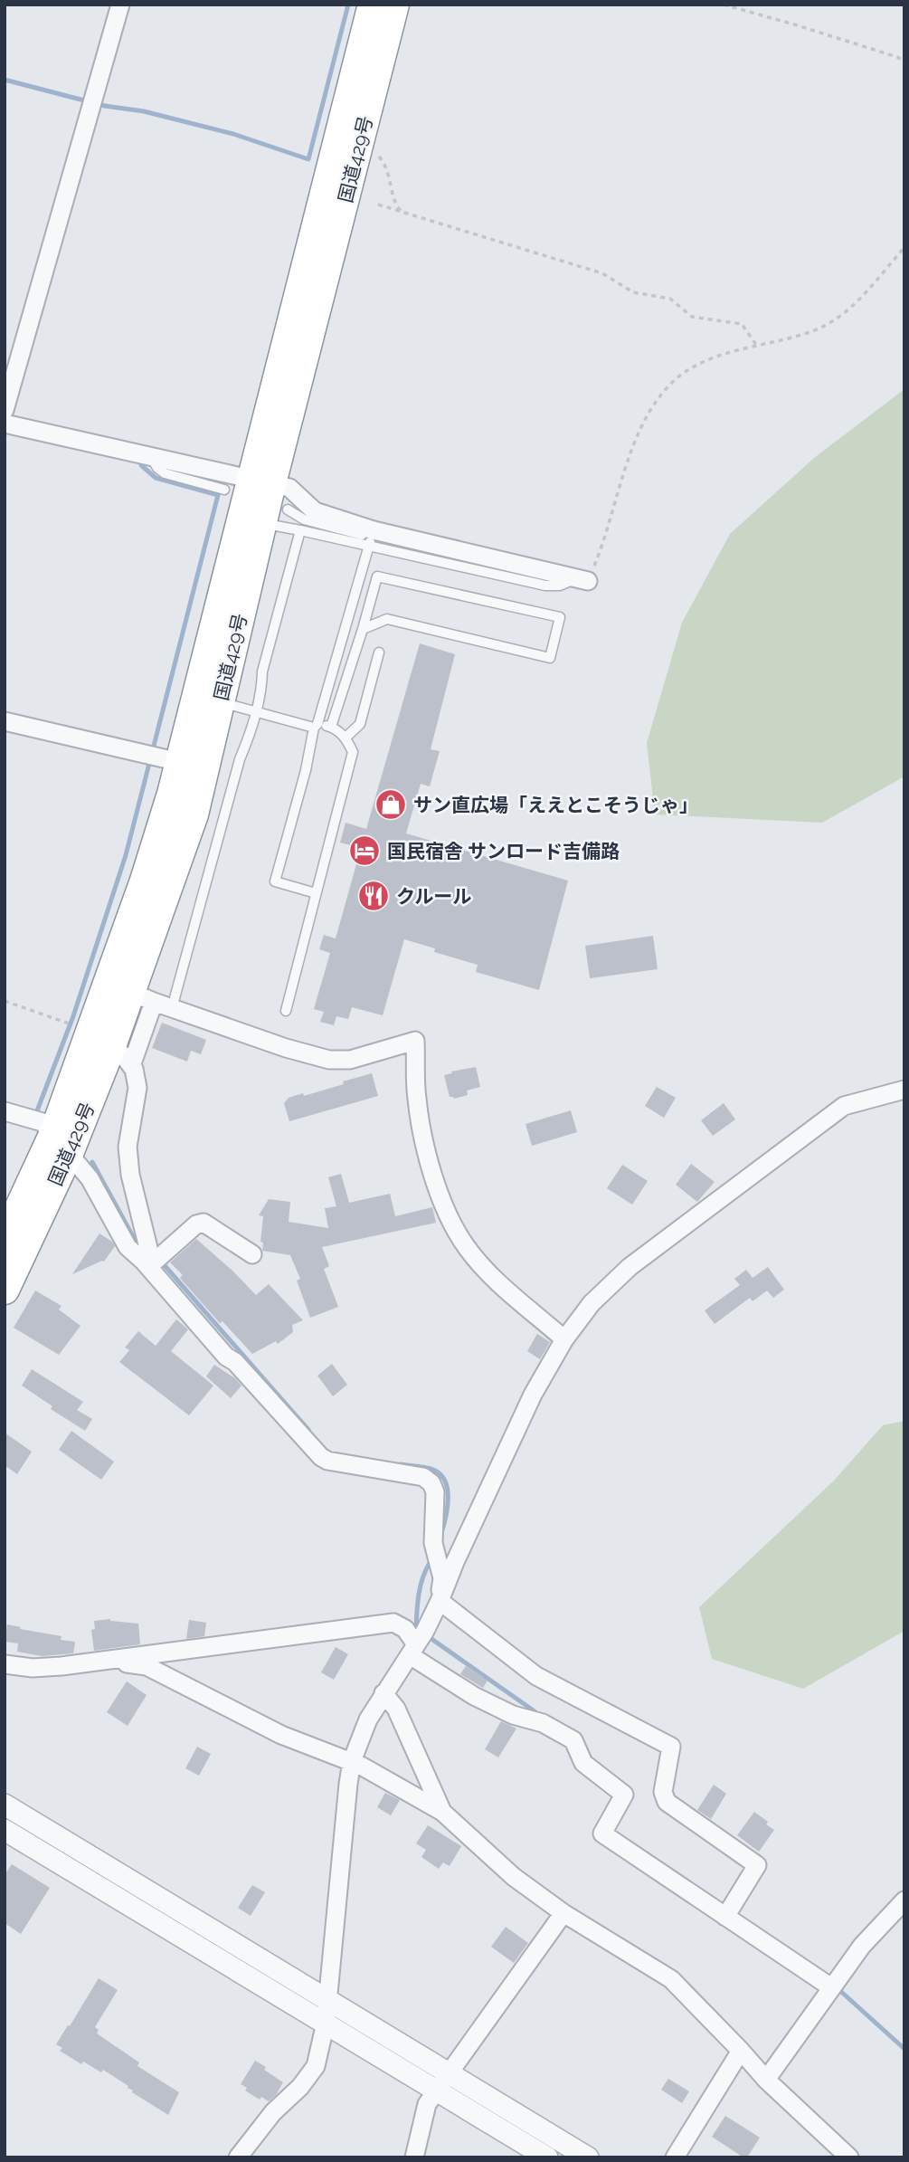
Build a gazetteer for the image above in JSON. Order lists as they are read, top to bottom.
{
  "streets": {
    "highway": ["国道429号"]
  },
  "places": {
    "shop": ["サン直広場「ええとこそうじゃ」"],
    "hotel": ["国民宿舎 サンロード吉備路"],
    "restaurant": ["クルール"]
  }
}
